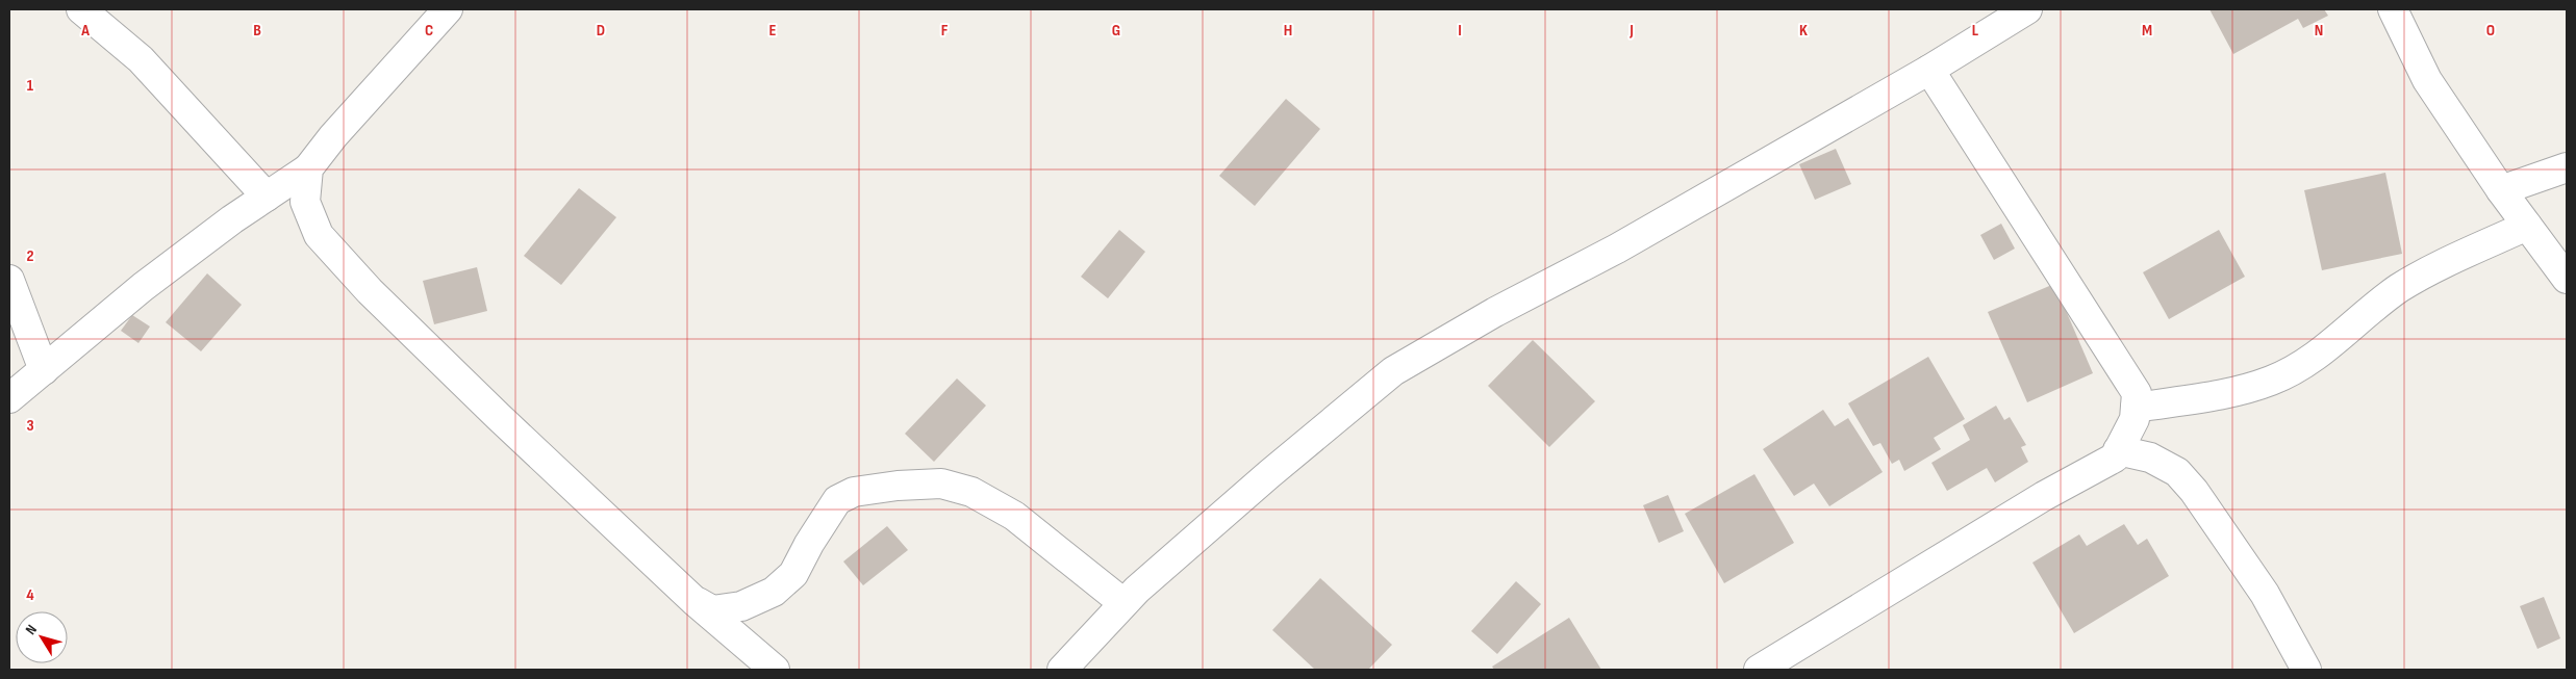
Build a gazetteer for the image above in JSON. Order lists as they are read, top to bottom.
{
  "north": "top left",
  "grid": {
    "columns": [
      "A",
      "B",
      "C",
      "D",
      "E",
      "F",
      "G",
      "H",
      "I",
      "J",
      "K",
      "L",
      "M",
      "N",
      "O"
    ],
    "rows": [
      "1",
      "2",
      "3",
      "4"
    ]
  }
}
